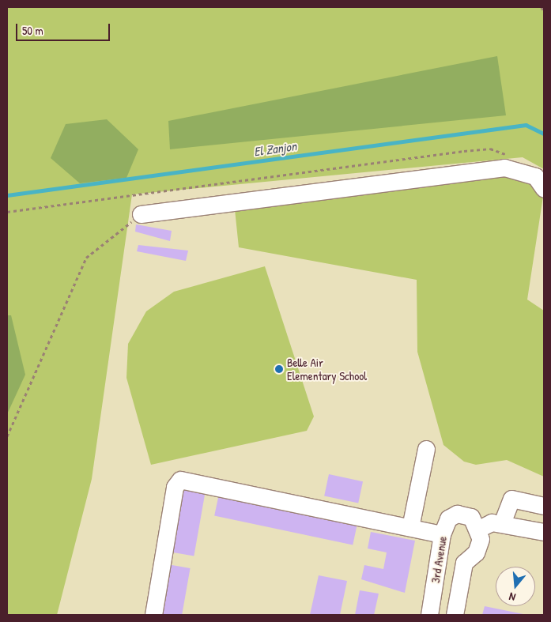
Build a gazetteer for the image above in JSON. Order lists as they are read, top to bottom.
{
  "streets": {
    "street": ["3rd Avenue"]
  },
  "water": ["El Zanjon"],
  "places": ["Belle Air Elementary School"],
  "scale_bar": "50 m",
  "north": "bottom"
}
